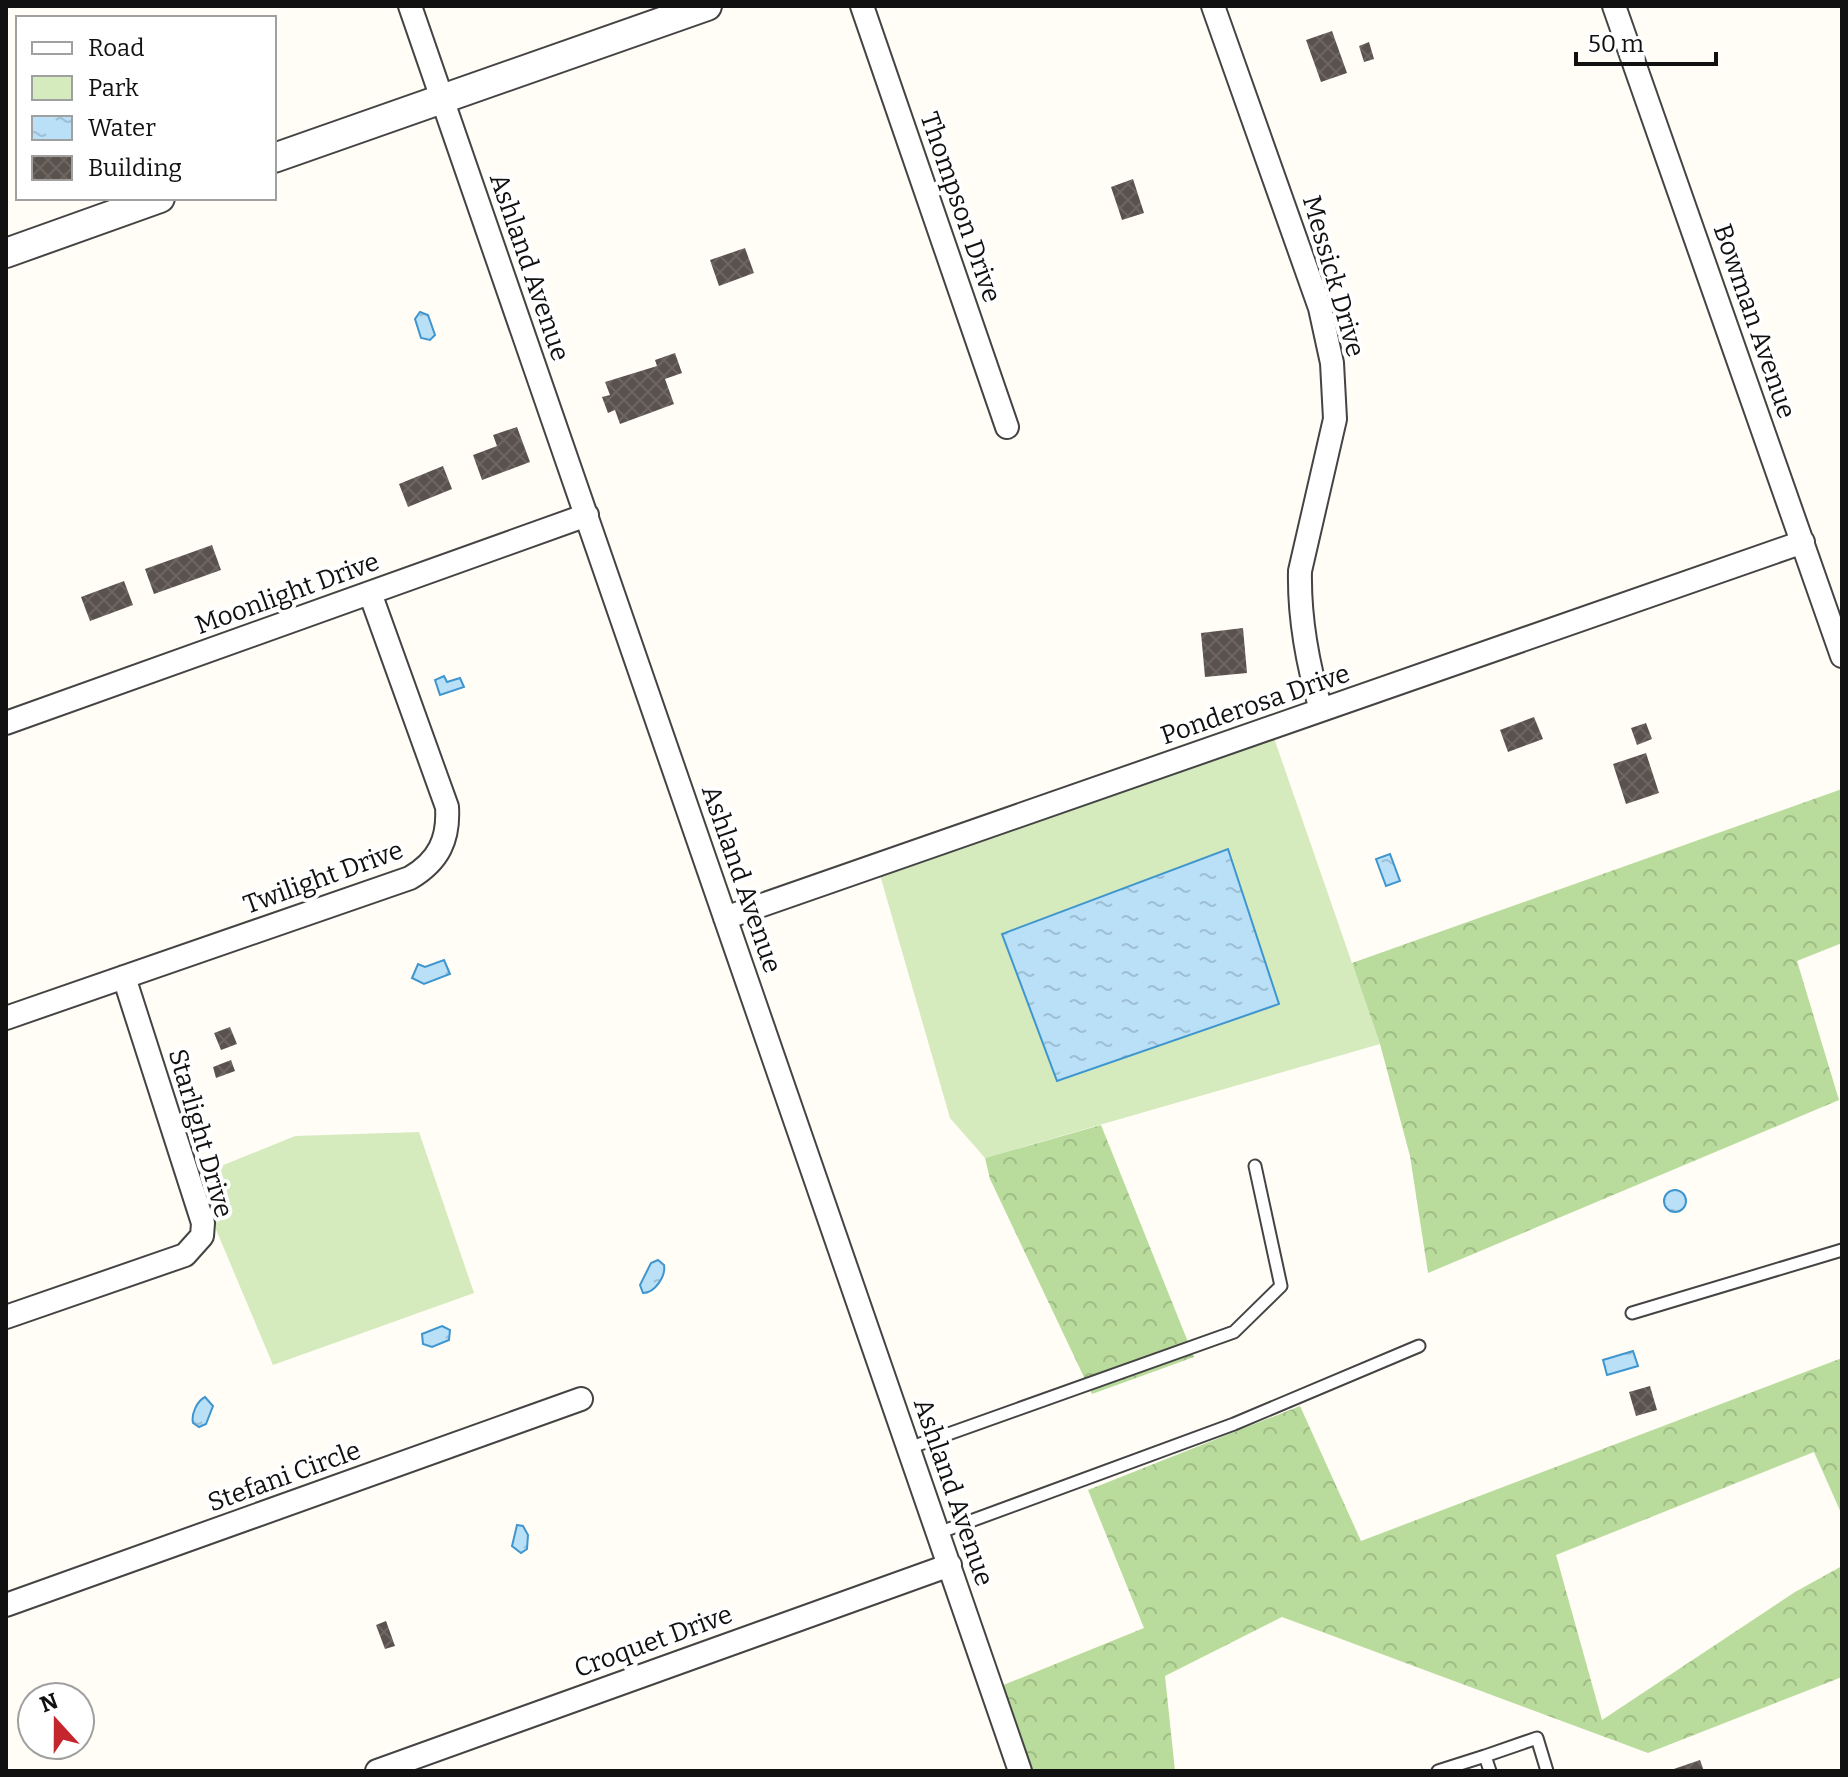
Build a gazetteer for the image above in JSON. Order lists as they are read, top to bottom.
{
  "streets": {
    "street": [
      "Thompson Drive",
      "Ashland Avenue",
      "Messick Drive",
      "Bowman Avenue",
      "Moonlight Drive",
      "Ponderosa Drive",
      "Twilight Drive",
      "Starlight Drive",
      "Stefani Circle",
      "Croquet Drive"
    ]
  },
  "crossings": [
    ["Ashland Avenue", "Moonlight Drive"],
    ["Ashland Avenue", "Ponderosa Drive"],
    ["Ashland Avenue", "Croquet Drive"],
    ["Messick Drive", "Ponderosa Drive"],
    ["Bowman Avenue", "Ponderosa Drive"],
    ["Moonlight Drive", "Twilight Drive"],
    ["Twilight Drive", "Starlight Drive"]
  ],
  "legend": [
    "Road",
    "Park",
    "Water",
    "Building"
  ],
  "scale_bar": "50 m",
  "north": "top"
}
